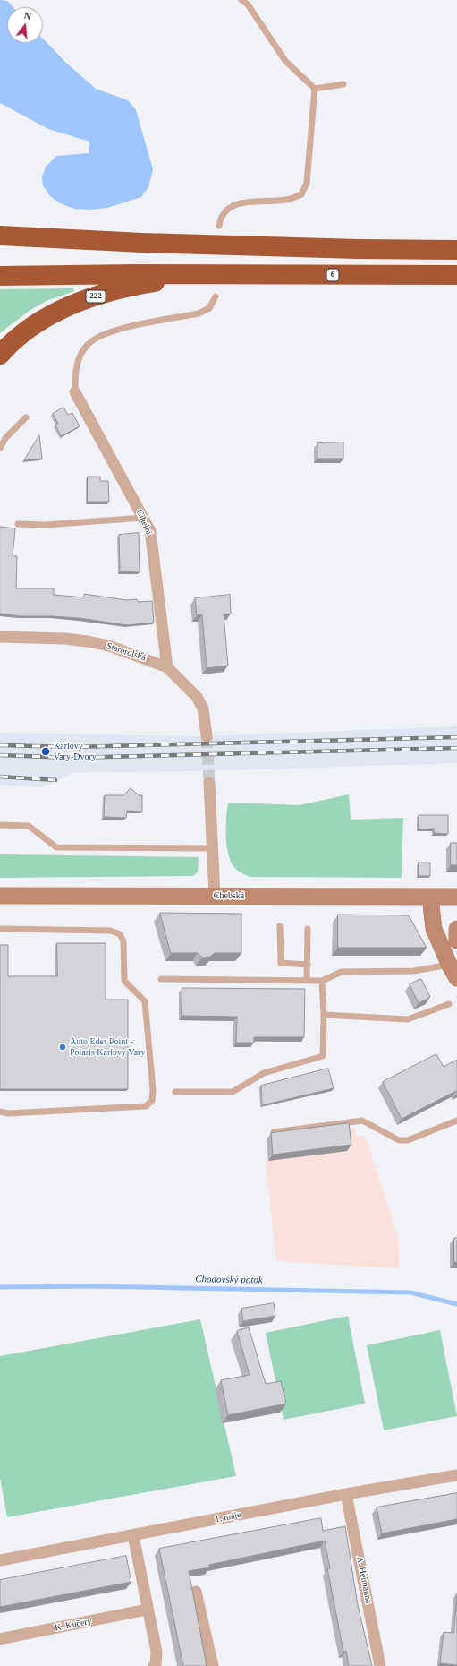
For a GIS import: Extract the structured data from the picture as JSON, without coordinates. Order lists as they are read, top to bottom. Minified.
{"streets":{"highway":["6","222"],"street":["Cihelní","Starorolská","Chebská","1. máje","A. Heimanna","K. Kučery"]},"crossings":[["6","222"],["Cihelní","Starorolská"],["1. máje","A. Heimanna"]],"water":["Chodovský potok"],"places":["Karlovy Vary-Dvory","Auto Eder Point - Polaris Karlovy Vary"],"north":"top"}
